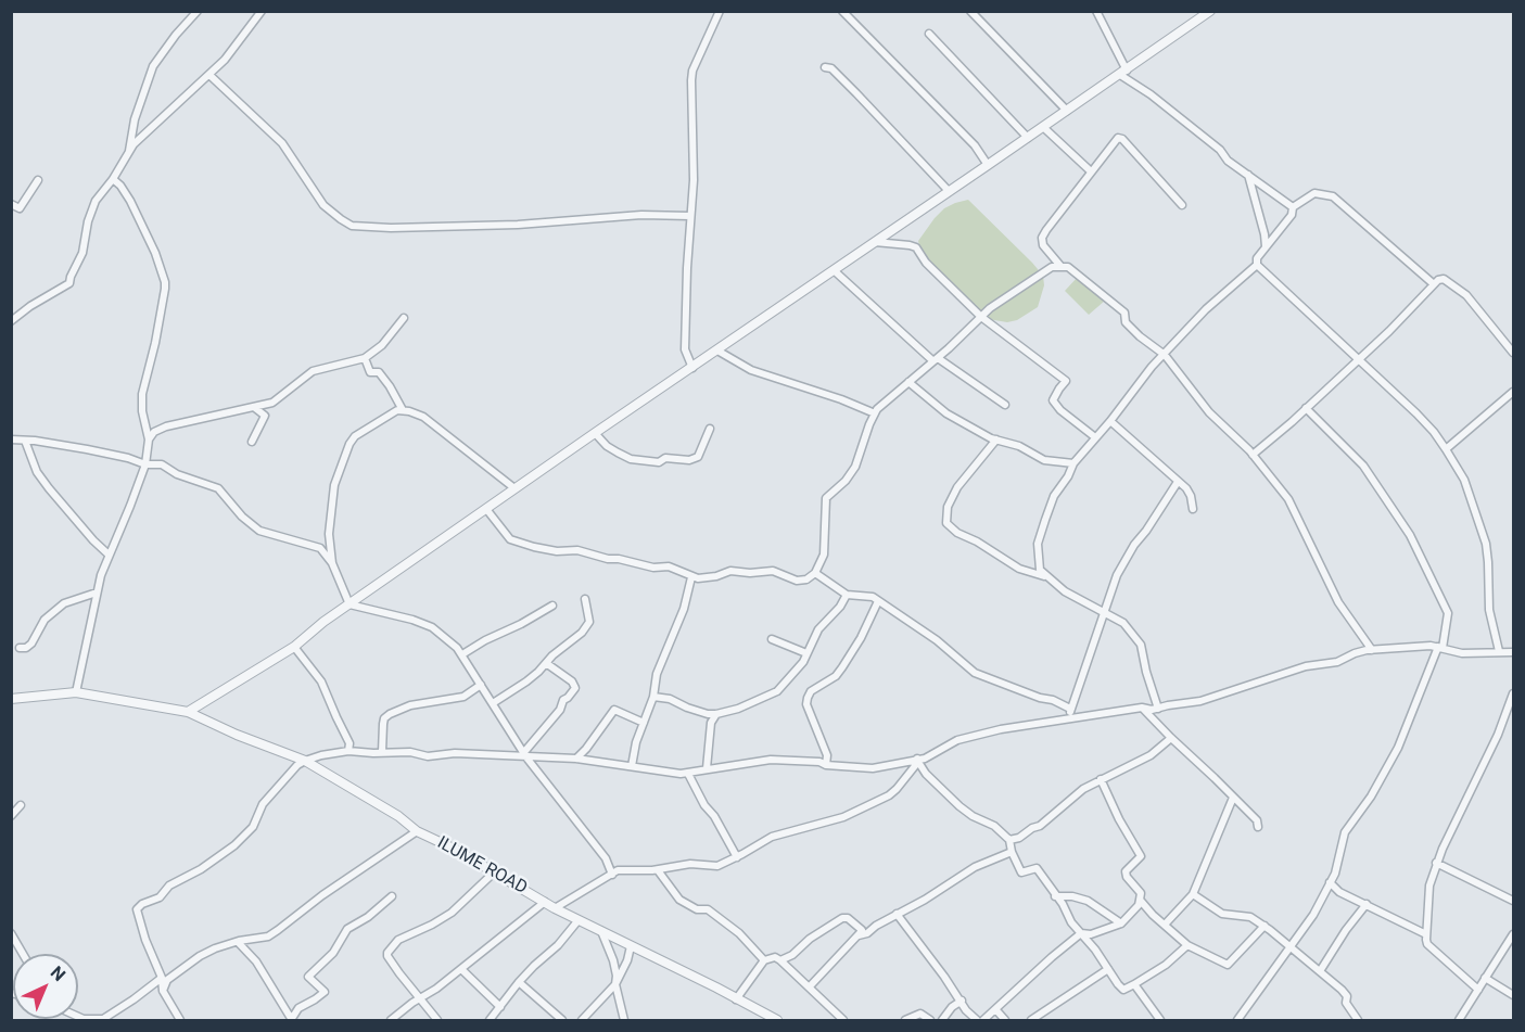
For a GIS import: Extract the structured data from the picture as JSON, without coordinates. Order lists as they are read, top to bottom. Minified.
{"streets":{"street":["ILUME ROAD"]},"north":"top right"}
